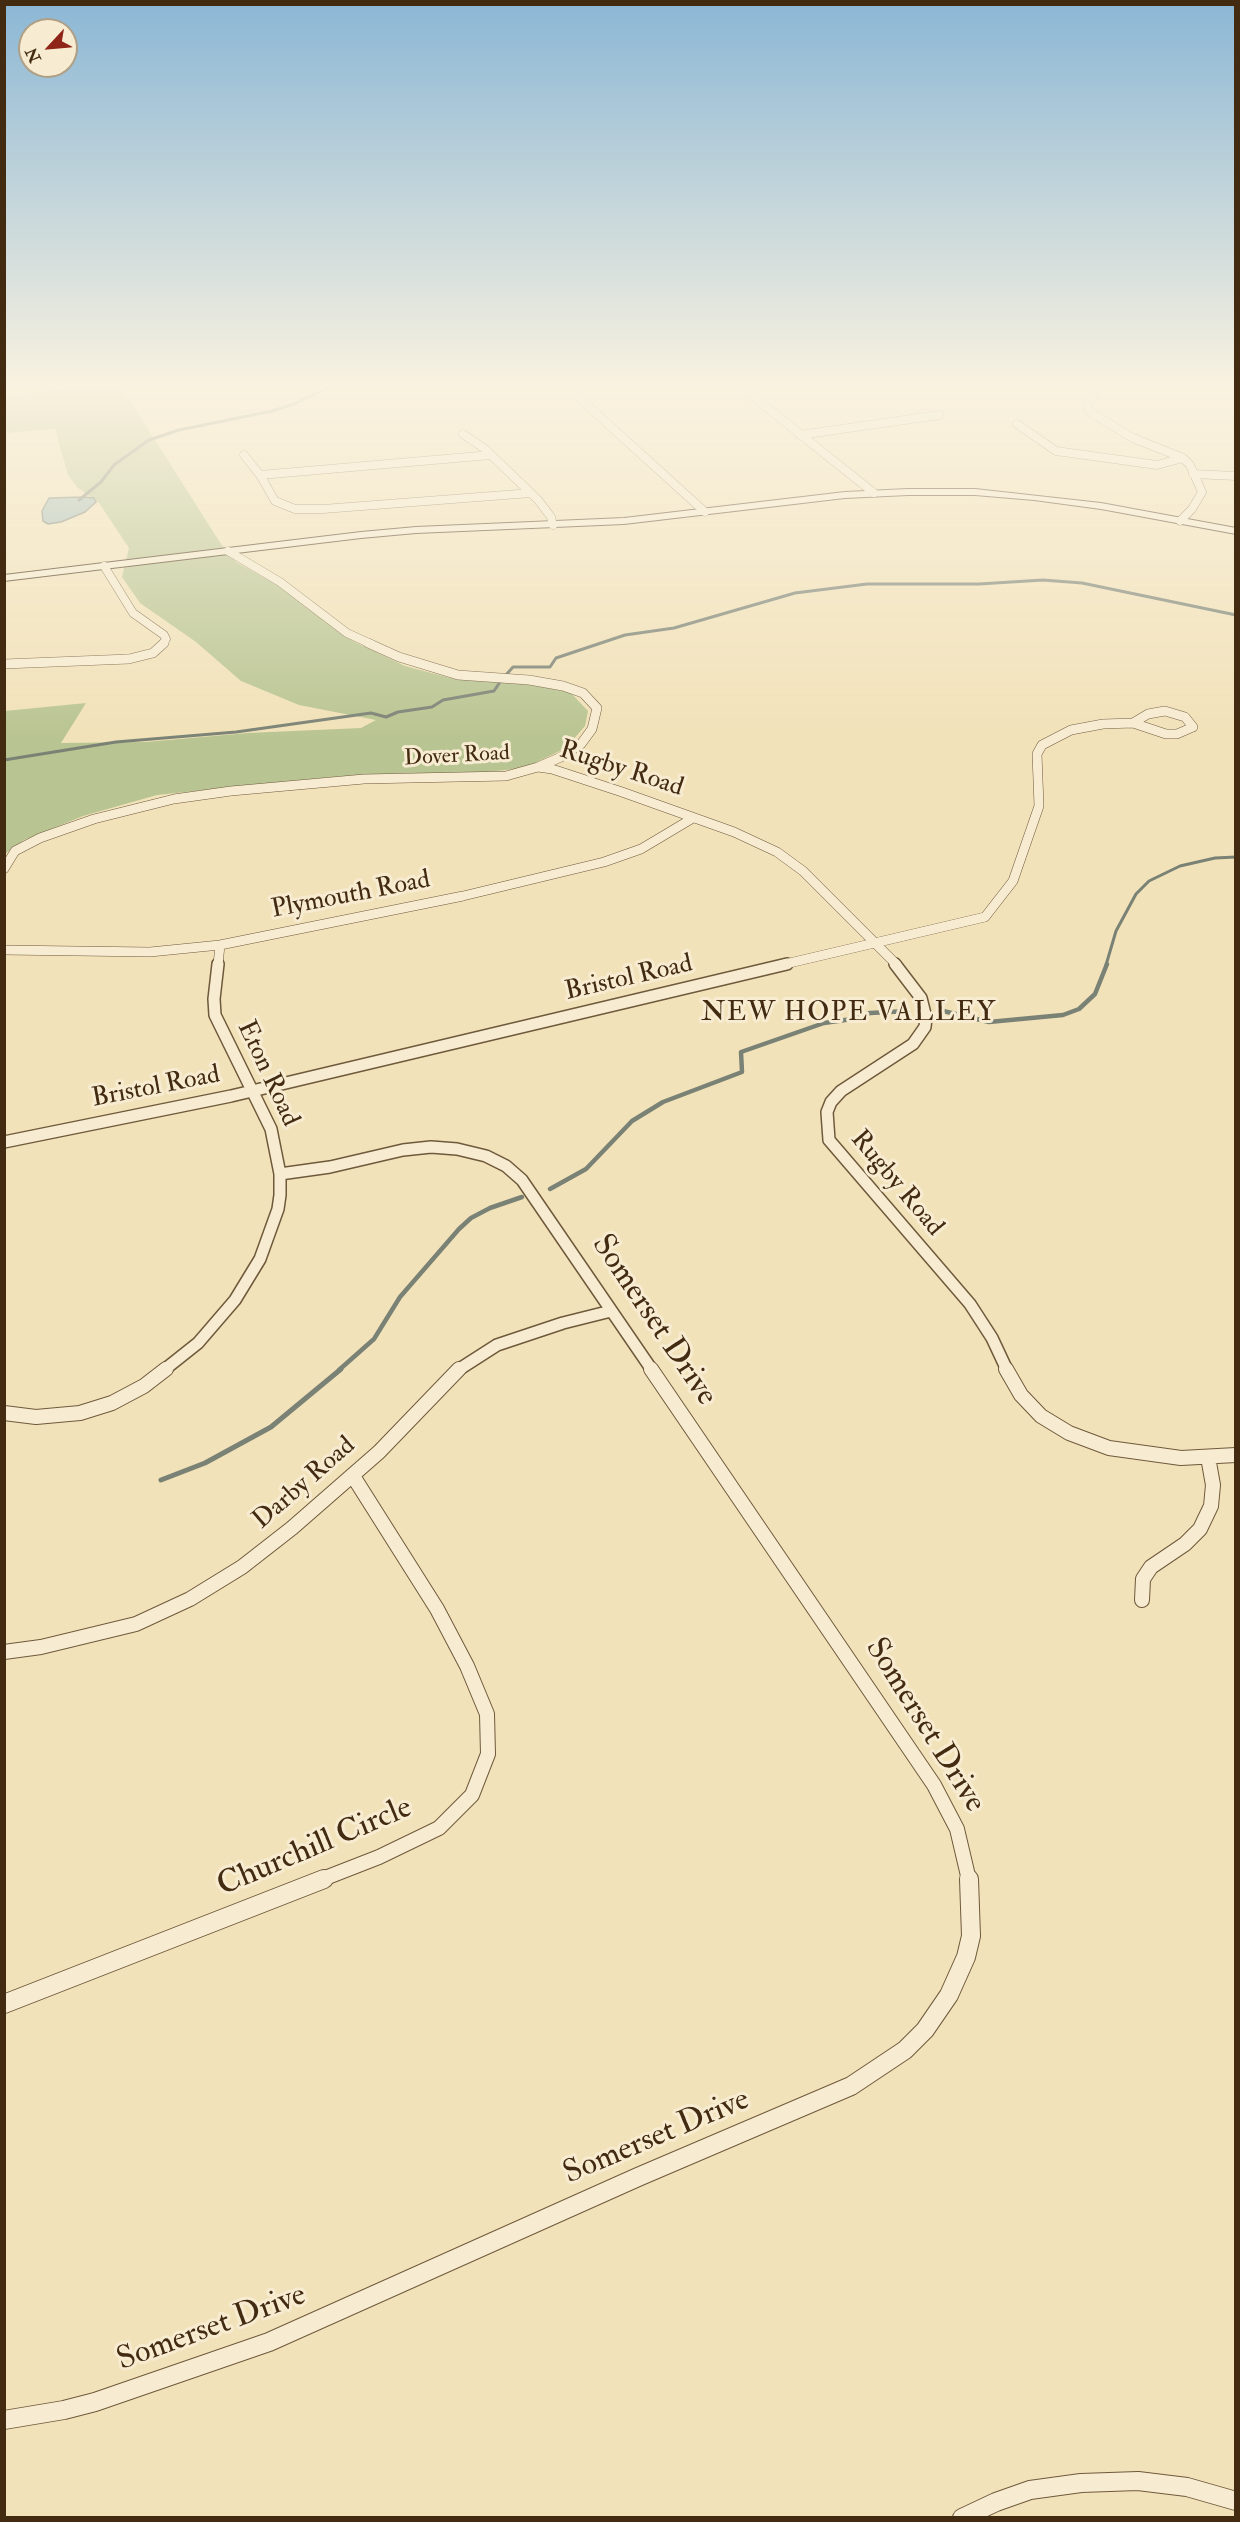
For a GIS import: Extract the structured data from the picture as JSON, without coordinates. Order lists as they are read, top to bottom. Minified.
{"streets":{"street":["Dover Road","Rugby Road","Plymouth Road","Bristol Road","Eton Road","Somerset Drive","Darby Road","Churchill Circle"]},"crossings":[["Dover Road","Rugby Road"],["Rugby Road","Plymouth Road"],["Rugby Road","Bristol Road"],["Plymouth Road","Eton Road"],["Bristol Road","Eton Road"],["Eton Road","Somerset Drive"],["Somerset Drive","Darby Road"],["Darby Road","Churchill Circle"]],"districts":["NEW HOPE VALLEY"],"north":"bottom left"}
